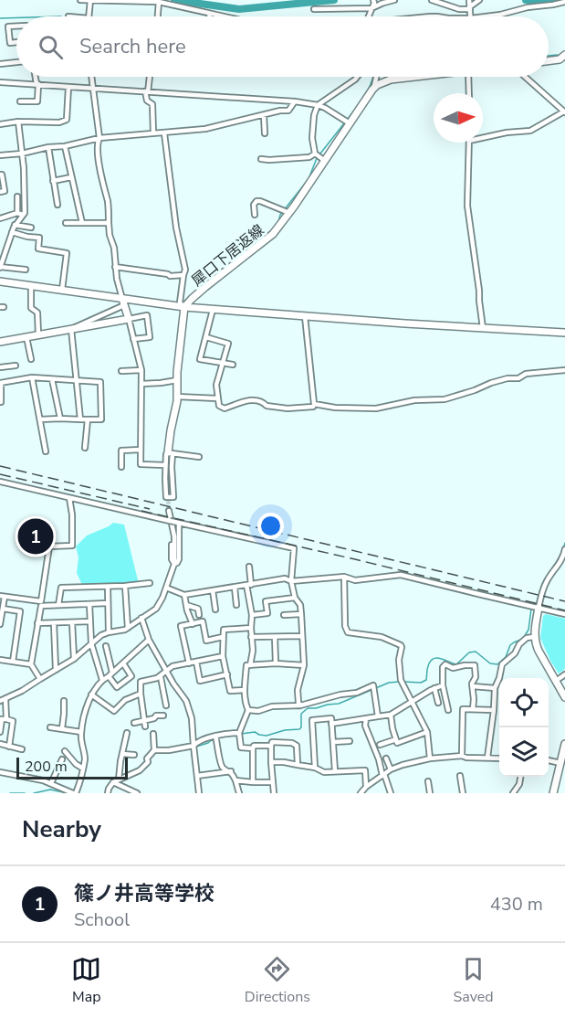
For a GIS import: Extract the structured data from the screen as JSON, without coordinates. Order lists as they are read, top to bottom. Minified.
{"streets":{"street":["犀口下居返線"]},"scale_bar":"200 m","north":"right","page":{"search":"Search here","pins":"1","scale":"200 m","heading":"Nearby","list":[{"mark":"1","name":"篠ノ井高等学校","note":"School","value":"430 m"}],"nav":["Map","Directions","Saved"]}}
